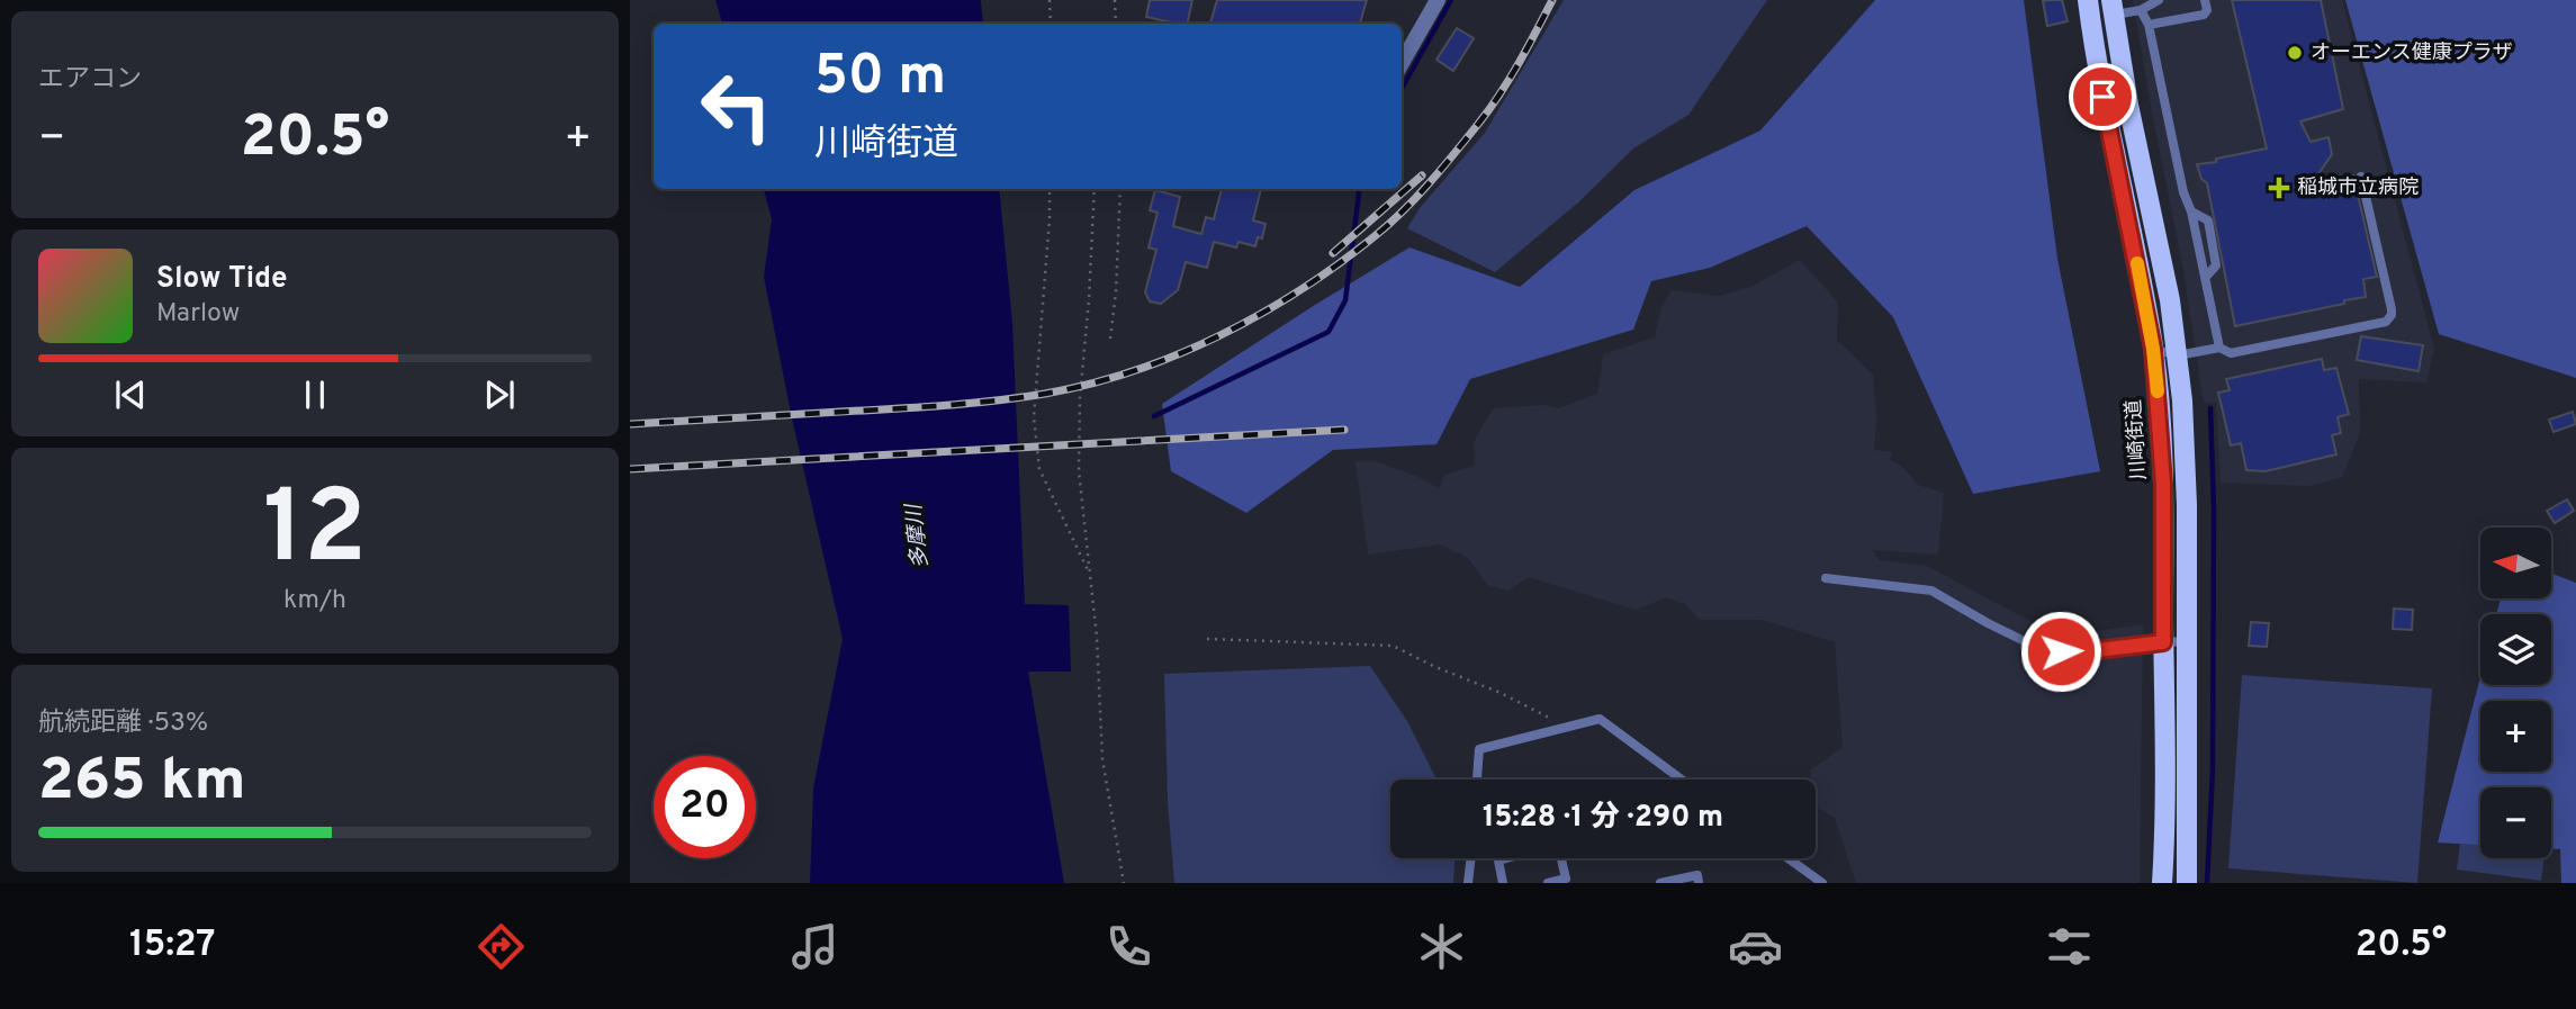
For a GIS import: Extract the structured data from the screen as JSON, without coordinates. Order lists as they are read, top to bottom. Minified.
{"streets":{"main road":["川崎街道"]},"water":["多摩川"],"places":{"other":["オーエンス健康プラザ"],"health":["稲城市立病院"]},"north":"left","page":{"tile":["エアコン",["12","km/h"],["航続距離 · 53%","265 km"]],"turn":["50 m","川崎街道"],"heat":["−","20.5°","+"],"song":["Slow Tide","Marlow"],"map_buttons":["+","−"],"limit":"20","trip":"15:28 · 1 分 · 290 m","tabs":["15:27","20.5°"]}}
